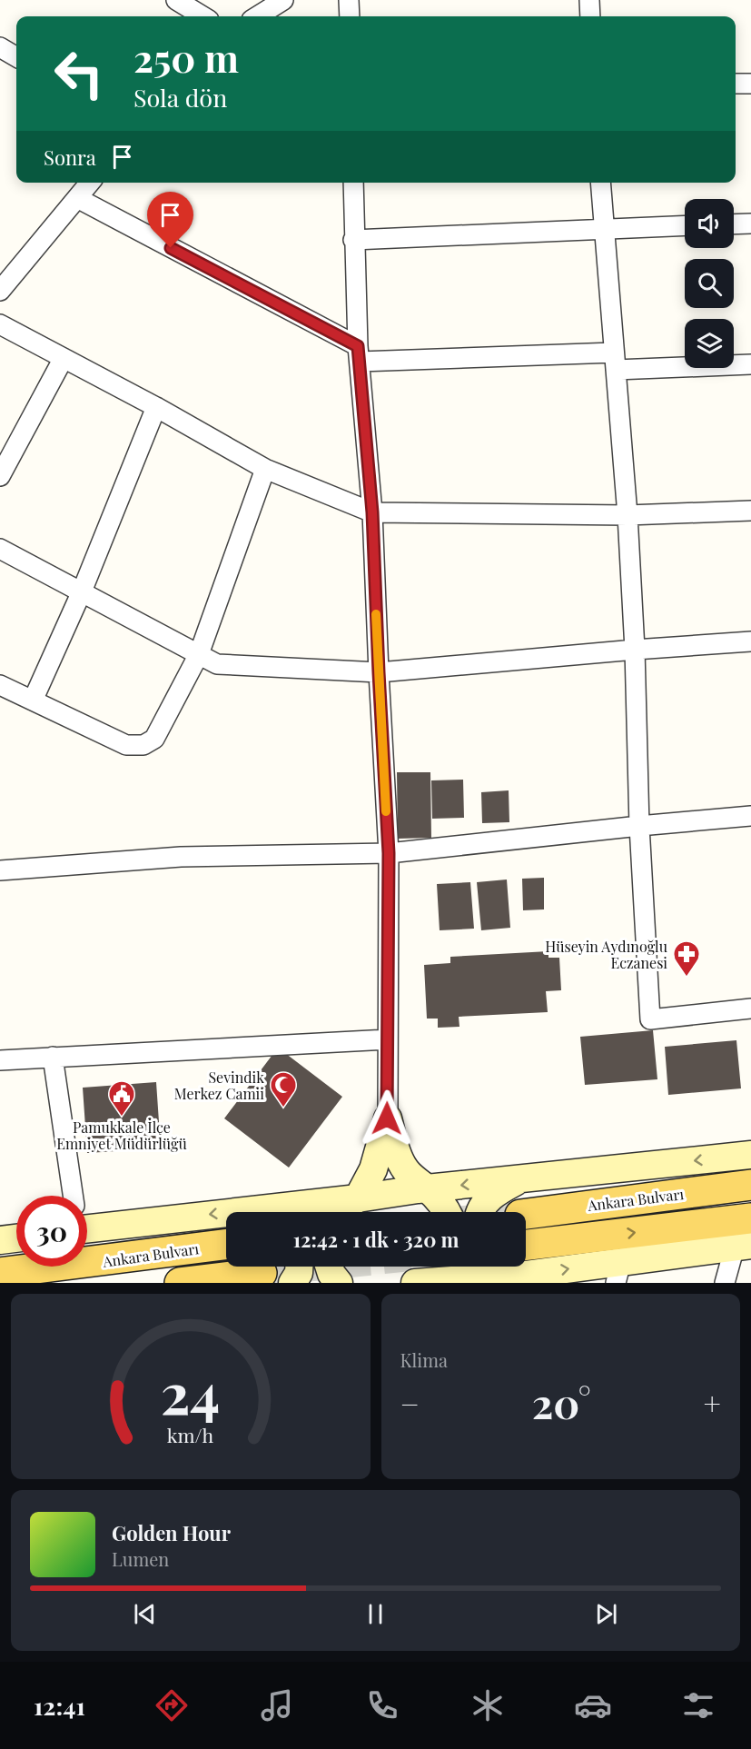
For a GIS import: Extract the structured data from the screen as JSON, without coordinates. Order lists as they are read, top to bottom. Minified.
{"streets":{"main road":["Ankara Bulvarı"]},"places":{"pharmacy":["Hüseyin Aydınoğlu Eczanesi"],"mosque":["Sevindik Merkez Camii"],"public building":["Pamukkale İlçe Emniyet Müdürlüğü"]},"page":{"turn":["250 m","Sola dön"],"then":"Sonra","limit":"30","trip":"12:42 · 1 dk · 320 m","tile":"Klima","heat":["−","20°","+"],"song":["Golden Hour","Lumen"],"tabs":"12:41","gauge":["24","km/h"]}}
